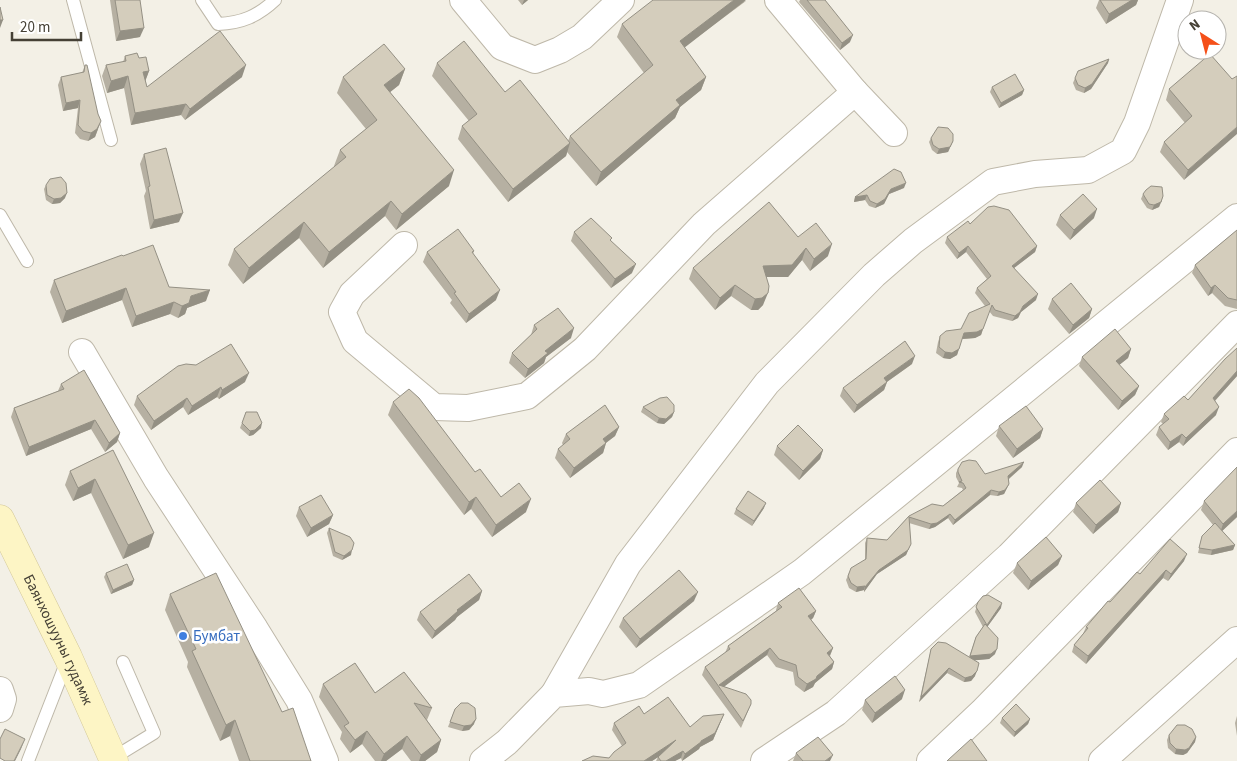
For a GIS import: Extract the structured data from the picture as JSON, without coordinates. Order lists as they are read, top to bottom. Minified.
{"streets":{"main road":["Баянхошууны гудамж"]},"places":["Бумбат"],"scale_bar":"20 m","north":"top left"}
